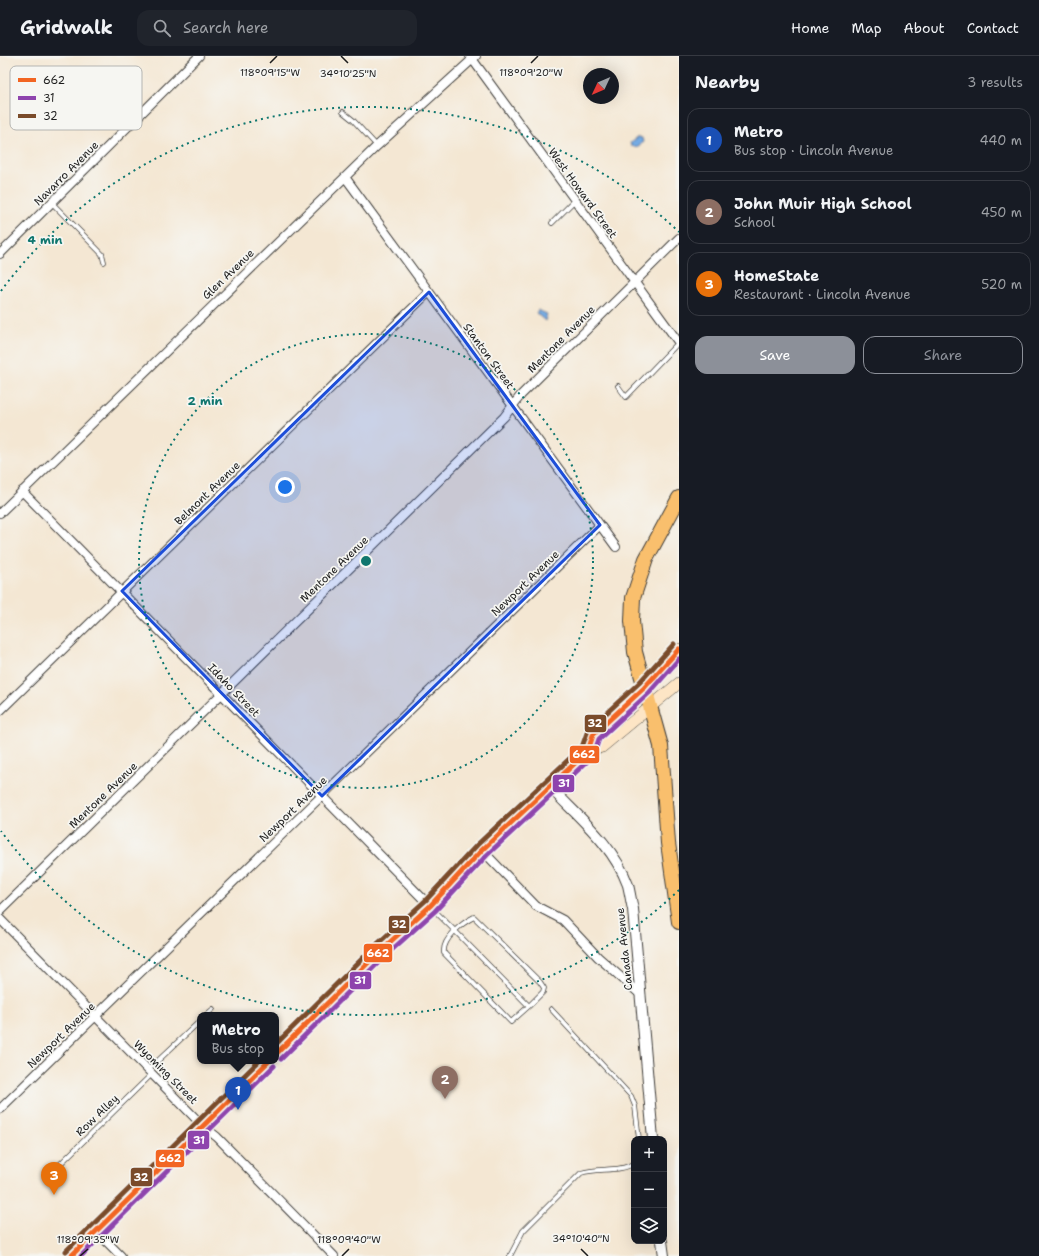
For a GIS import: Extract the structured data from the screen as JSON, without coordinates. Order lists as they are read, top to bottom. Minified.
{"streets":{"street":["Navarro Avenue","West Howard Street","Glen Avenue","Mentone Avenue","Stanton Street","Belmont Avenue","Newport Avenue","Idaho Street","Canada Avenue","Wyoming Street"],"lane":["Row Alley"]},"crossings":[["West Howard Street","Glen Avenue"],["West Howard Street","Mentone Avenue"],["Glen Avenue","Stanton Street"],["Glen Avenue","Idaho Street"],["Mentone Avenue","Stanton Street"],["Mentone Avenue","Idaho Street"],["Stanton Street","Belmont Avenue"],["Stanton Street","Newport Avenue"],["Belmont Avenue","Idaho Street"],["Newport Avenue","Idaho Street"],["Newport Avenue","Wyoming Street"],["Wyoming Street","Row Alley"]],"lines":["transit line 32","transit line 662","transit line 31"],"legend":["662","31","32"],"north":"bottom left","page":{"header":"Gridwalk","search":"Search here","nav":["Home","Map","About","Contact"],"heading":["Nearby","3 results"],"list":[{"mark":"1","name":"Metro","note":"Bus stop · Lincoln Avenue","value":"440 m"},{"mark":"2","name":"John Muir High School","note":"School","value":"450 m"},{"mark":"3","name":"HomeState","note":"Restaurant · Lincoln Avenue","value":"520 m"}],"buttons":["Save","Share"],"popup":["Metro","Bus stop"],"pins":["2","1","3"],"map_buttons":["+","−"]},"coordinates":["118°09'15\"W","118°09'20\"W","34°10'25\"N","34°10'40\"N","118°09'35\"W","118°09'40\"W"],"rings":["4 min","2 min"]}
